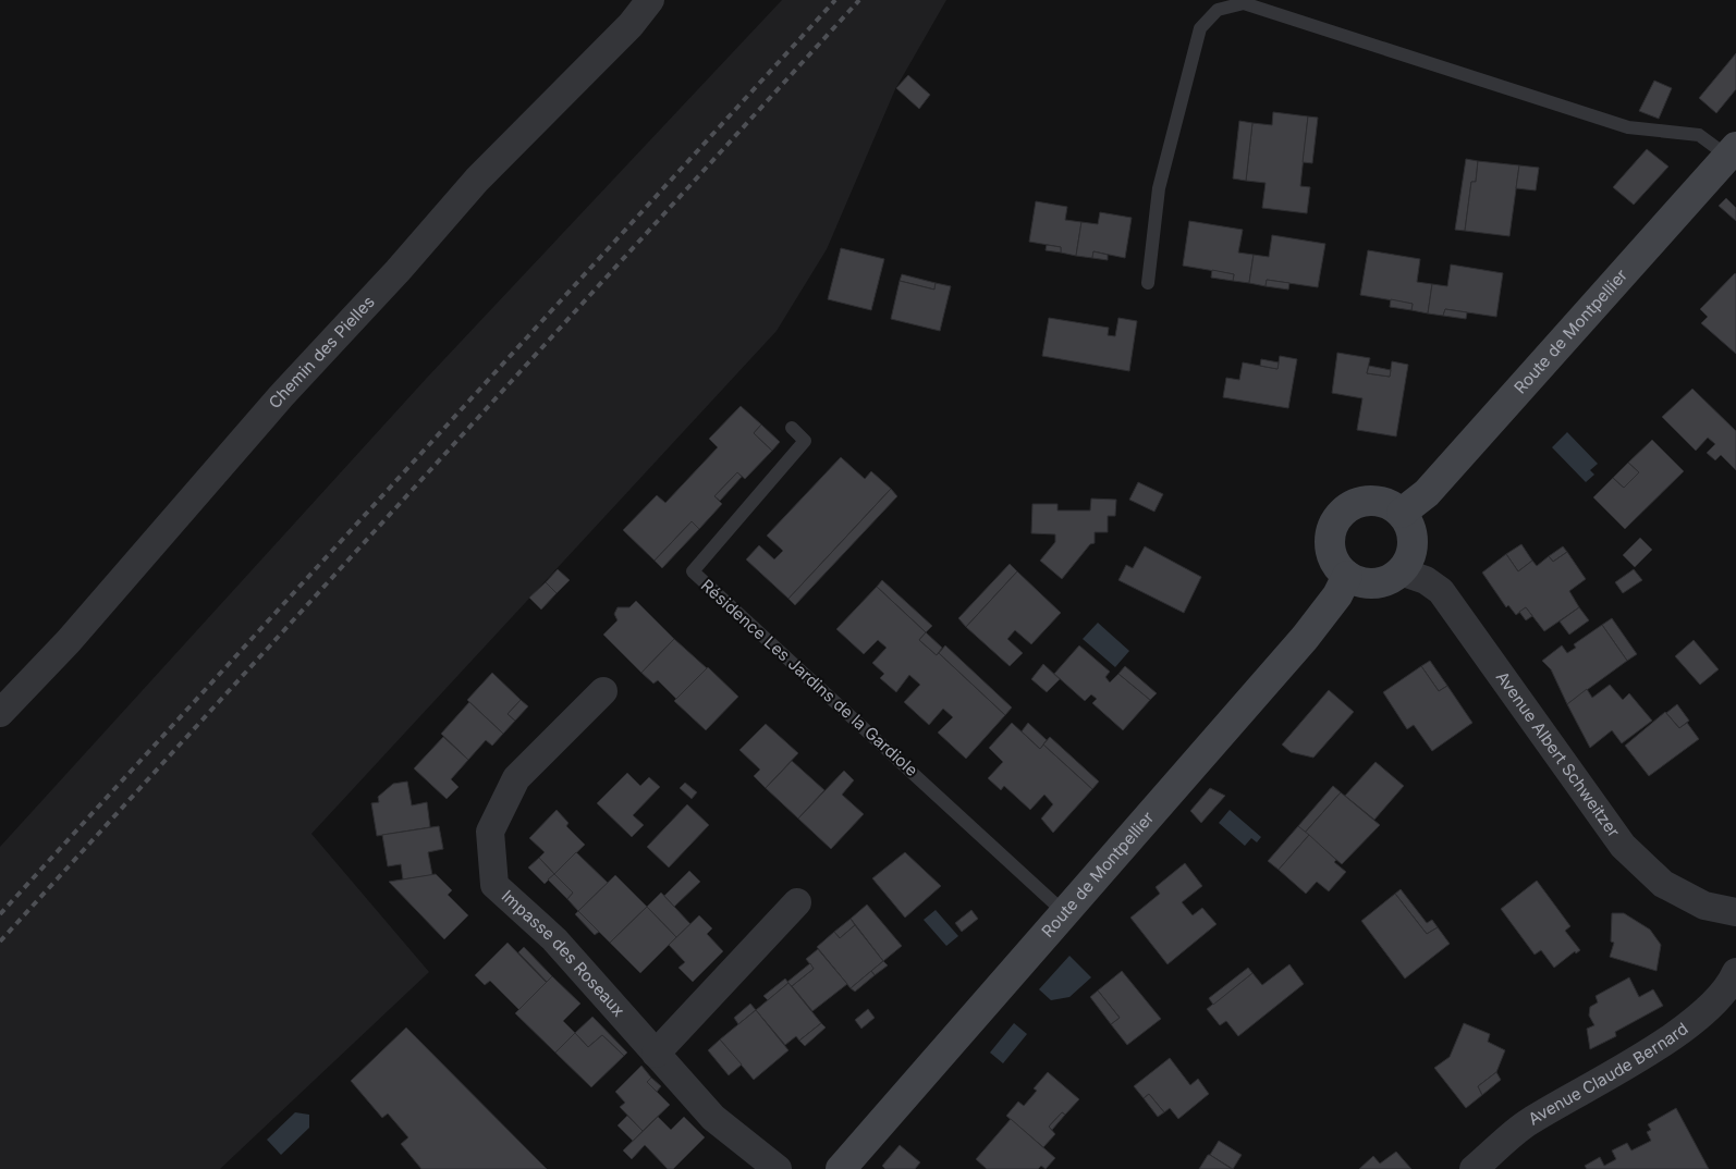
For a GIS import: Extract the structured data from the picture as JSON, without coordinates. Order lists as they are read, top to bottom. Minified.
{"streets":{"main road":["Route de Montpellier"],"street":["Chemin des Pielles","Avenue Albert Schweitzer","Impasse des Roseaux","Avenue Claude Bernard"],"lane":["Résidence Les Jardins de la Gardiole"]},"crossings":[["Route de Montpellier","Résidence Les Jardins de la Gardiole"],["Route de Montpellier","Avenue Albert Schweitzer"]]}
